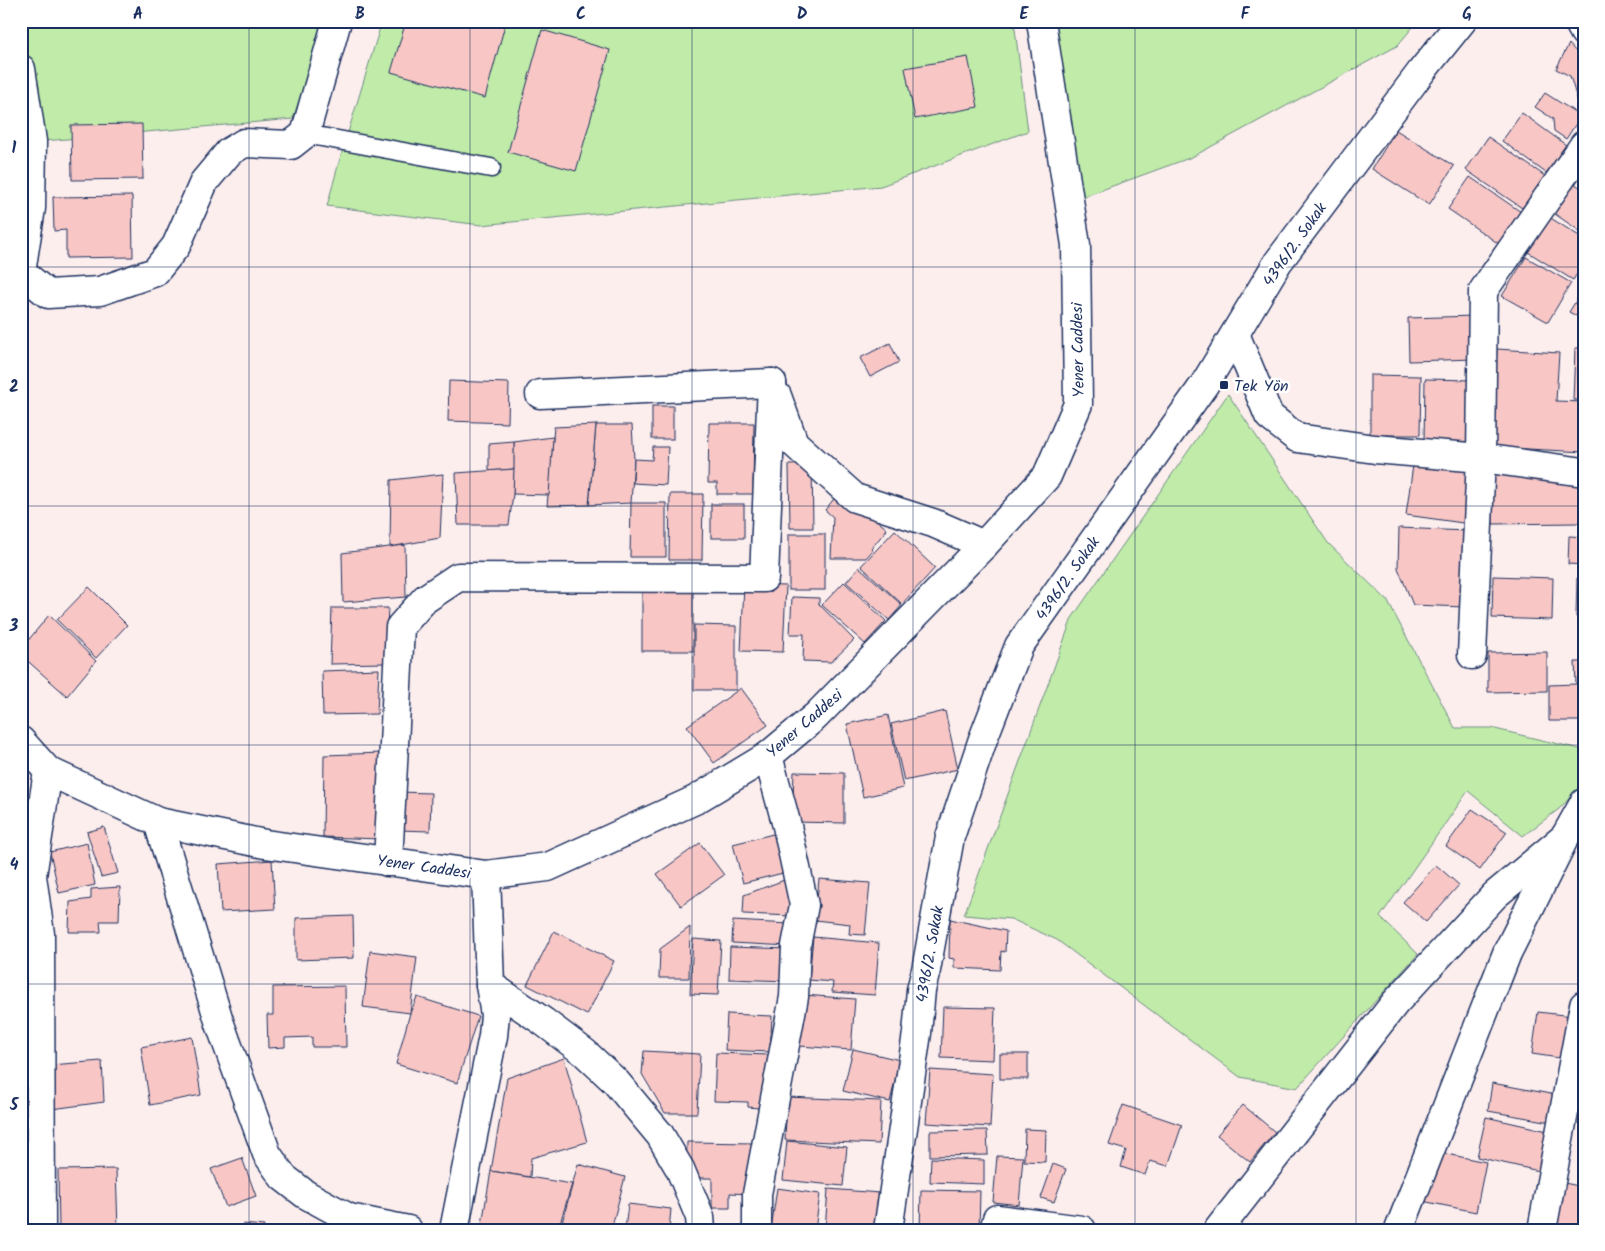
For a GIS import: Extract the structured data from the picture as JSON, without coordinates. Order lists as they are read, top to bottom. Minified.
{"streets":{"street":["4396/2. Sokak","Yener Caddesi"]},"places":{"transit":["Tek Yön"]},"grid":{"columns":["A","B","C","D","E","F","G"],"rows":["1","2","3","4","5"]}}
